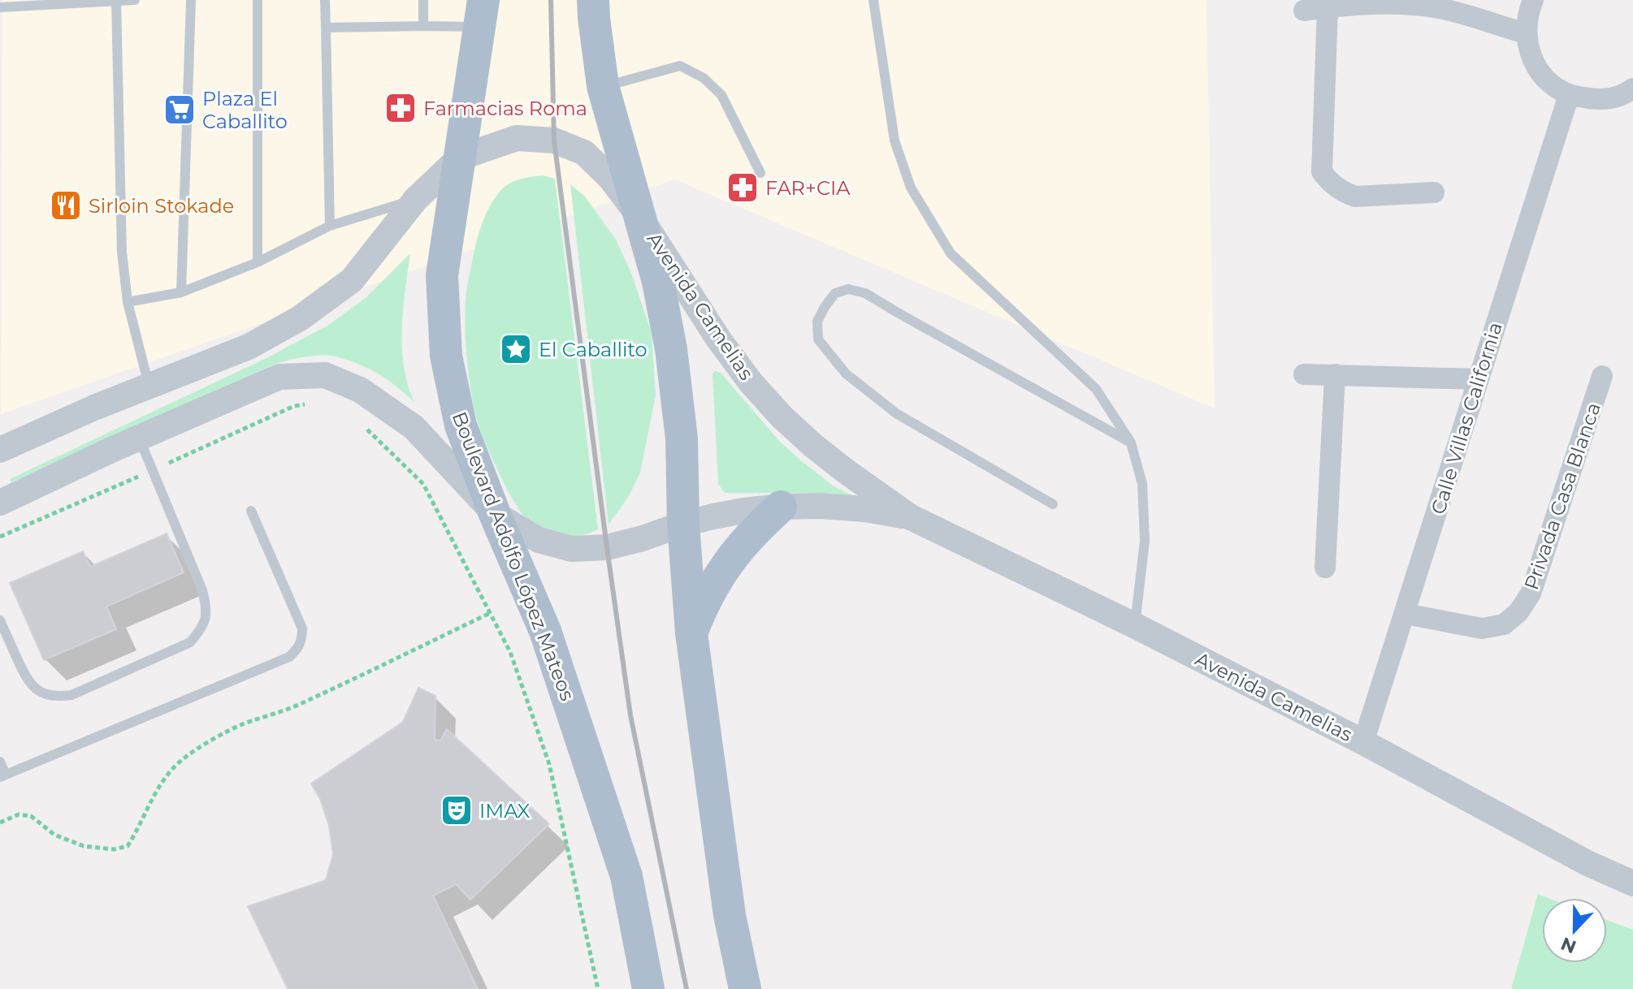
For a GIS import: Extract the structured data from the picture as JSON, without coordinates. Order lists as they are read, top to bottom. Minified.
{"streets":{"main road":["Boulevard Adolfo López Mateos"],"street":["Avenida Camelias","Calle Villas California","Privada Casa Blanca"]},"crossings":[["Avenida Camelias","Calle Villas California"],["Avenida Camelias","Boulevard Adolfo López Mateos"],["Calle Villas California","Privada Casa Blanca"]],"places":{"pharmacy":["Farmacias Roma","FAR+CIA"],"supermarket":["Plaza El Caballito"],"restaurant":["Sirloin Stokade"],"place":["El Caballito"],"theatre":["IMAX"]},"north":"bottom"}
